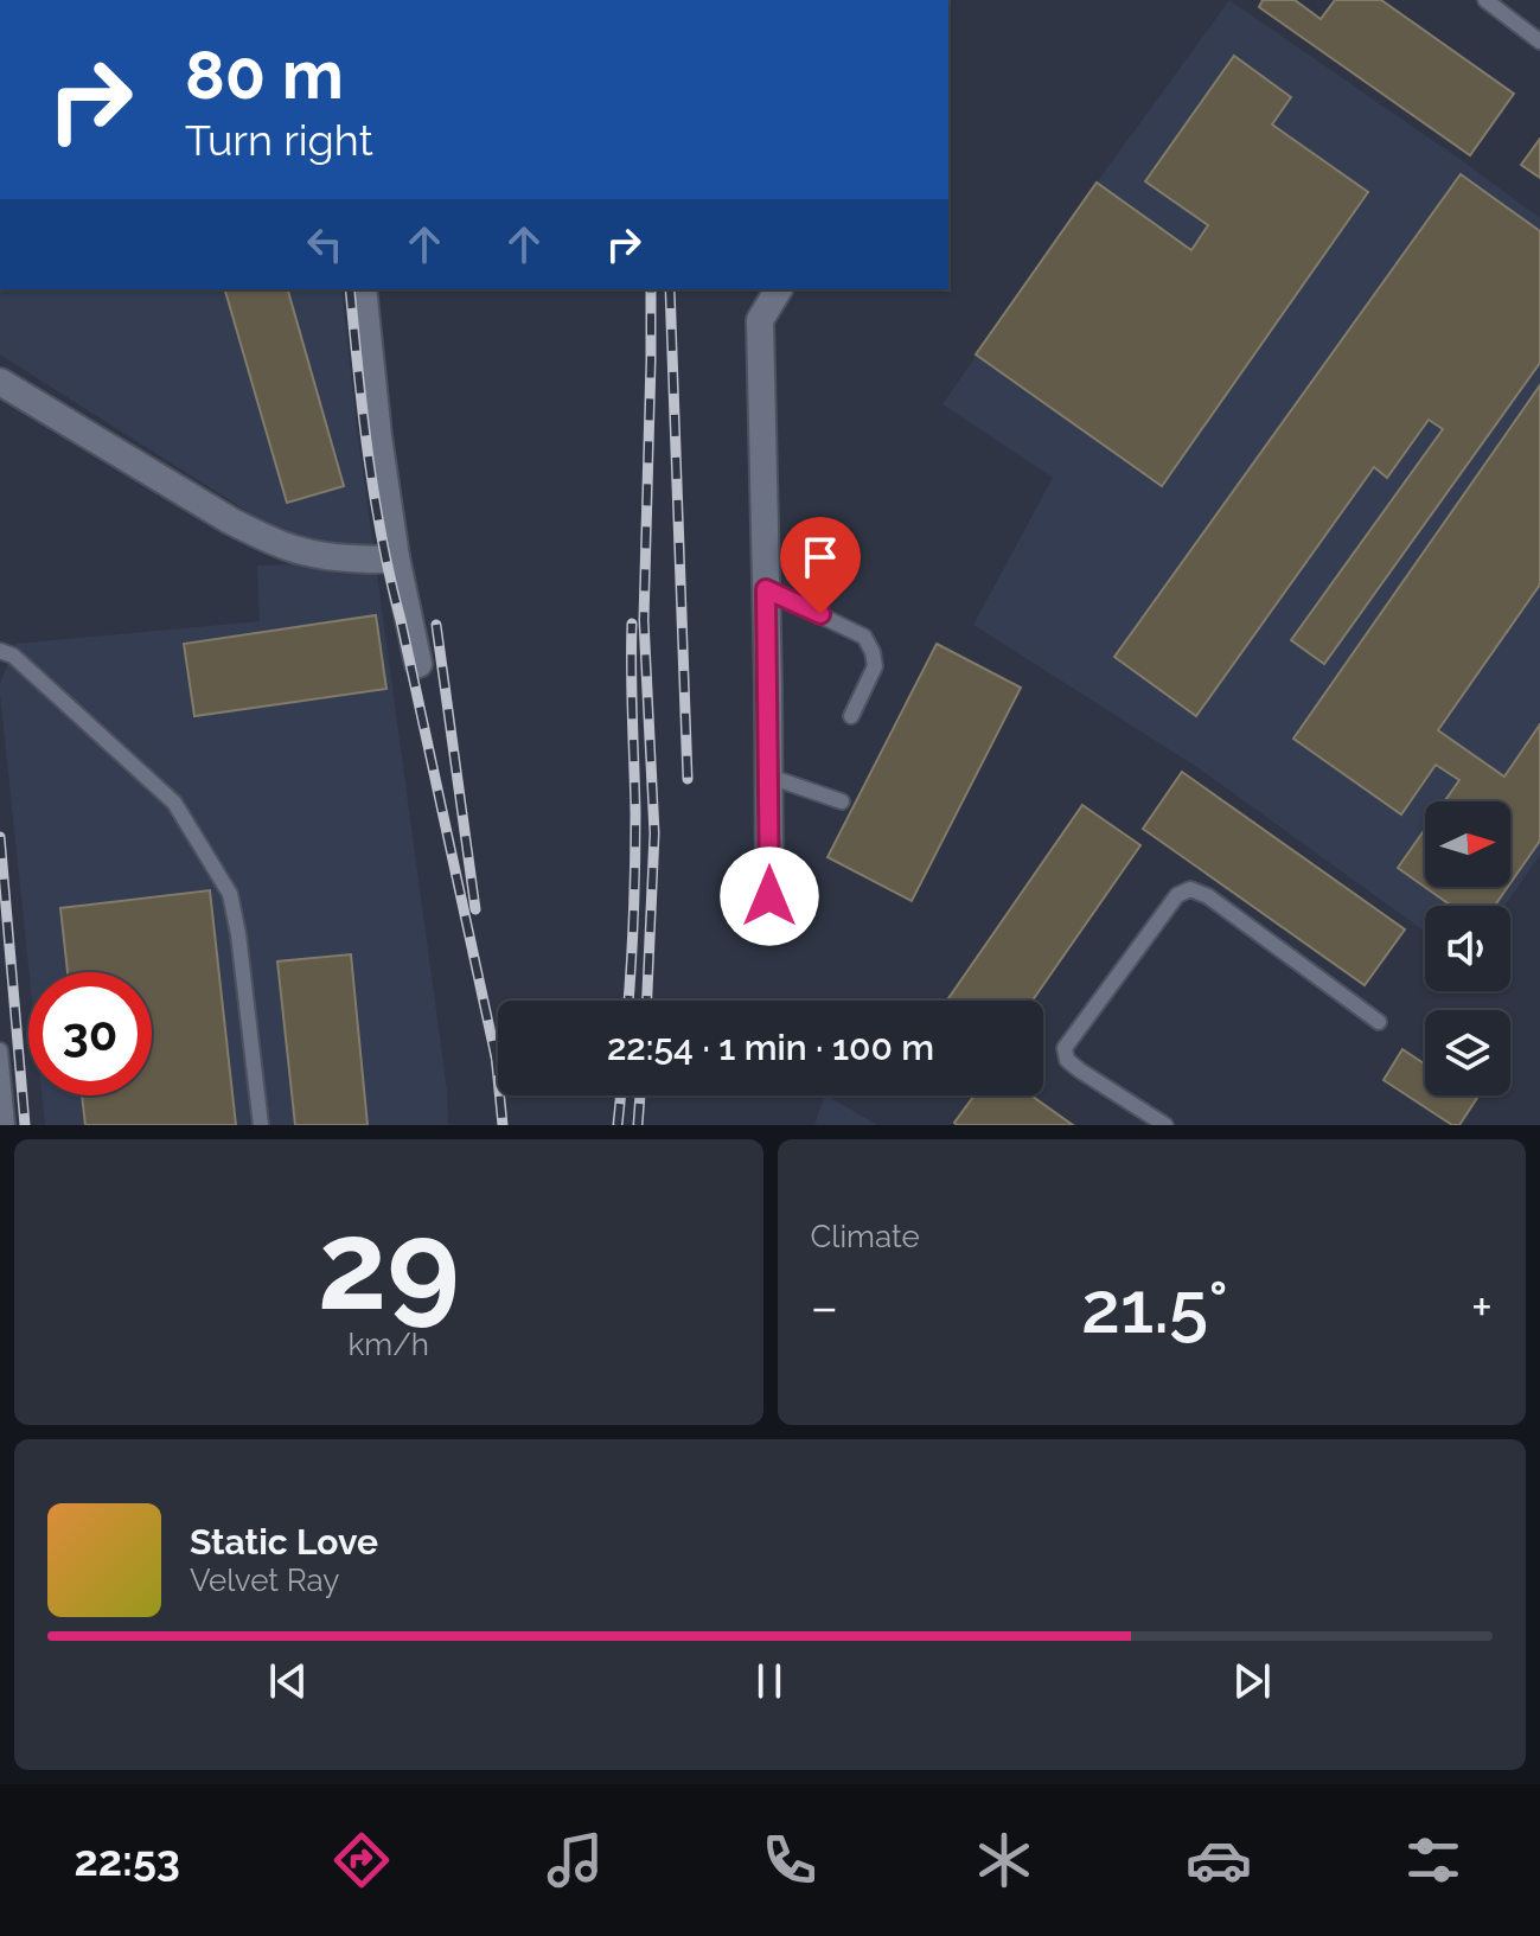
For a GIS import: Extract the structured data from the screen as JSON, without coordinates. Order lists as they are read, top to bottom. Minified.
{"north":"right","page":{"turn":["80 m","Turn right"],"limit":"30","trip":"22:54 · 1 min · 100 m","tile":[["29","km/h"],"Climate"],"heat":["−","21.5°","+"],"song":["Static Love","Velvet Ray"],"tabs":"22:53"}}
